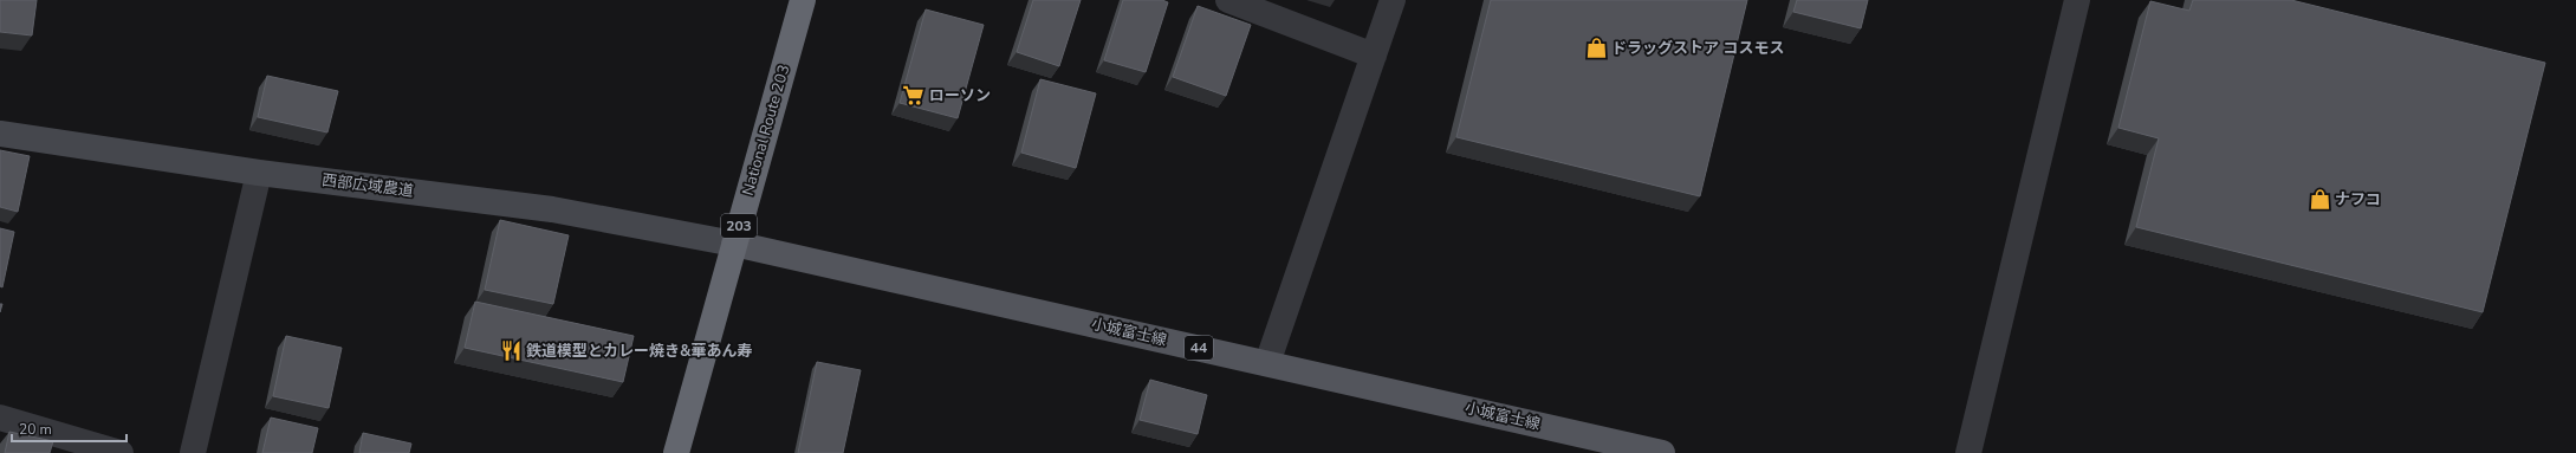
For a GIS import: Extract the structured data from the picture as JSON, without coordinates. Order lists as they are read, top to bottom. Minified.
{"streets":{"highway":["National Route 203","203"],"main road":["小城富士線","44"],"street":["西部広域農道"]},"crossings":[["National Route 203","西部広域農道"],["National Route 203","小城富士線"],["西部広域農道","小城富士線"]],"places":{"shop":["ドラッグストア コスモス","ナフコ"],"supermarket":["ローソン"],"restaurant":["鉄道模型とカレー焼き&華あん寿"]},"scale_bar":"20 m"}
